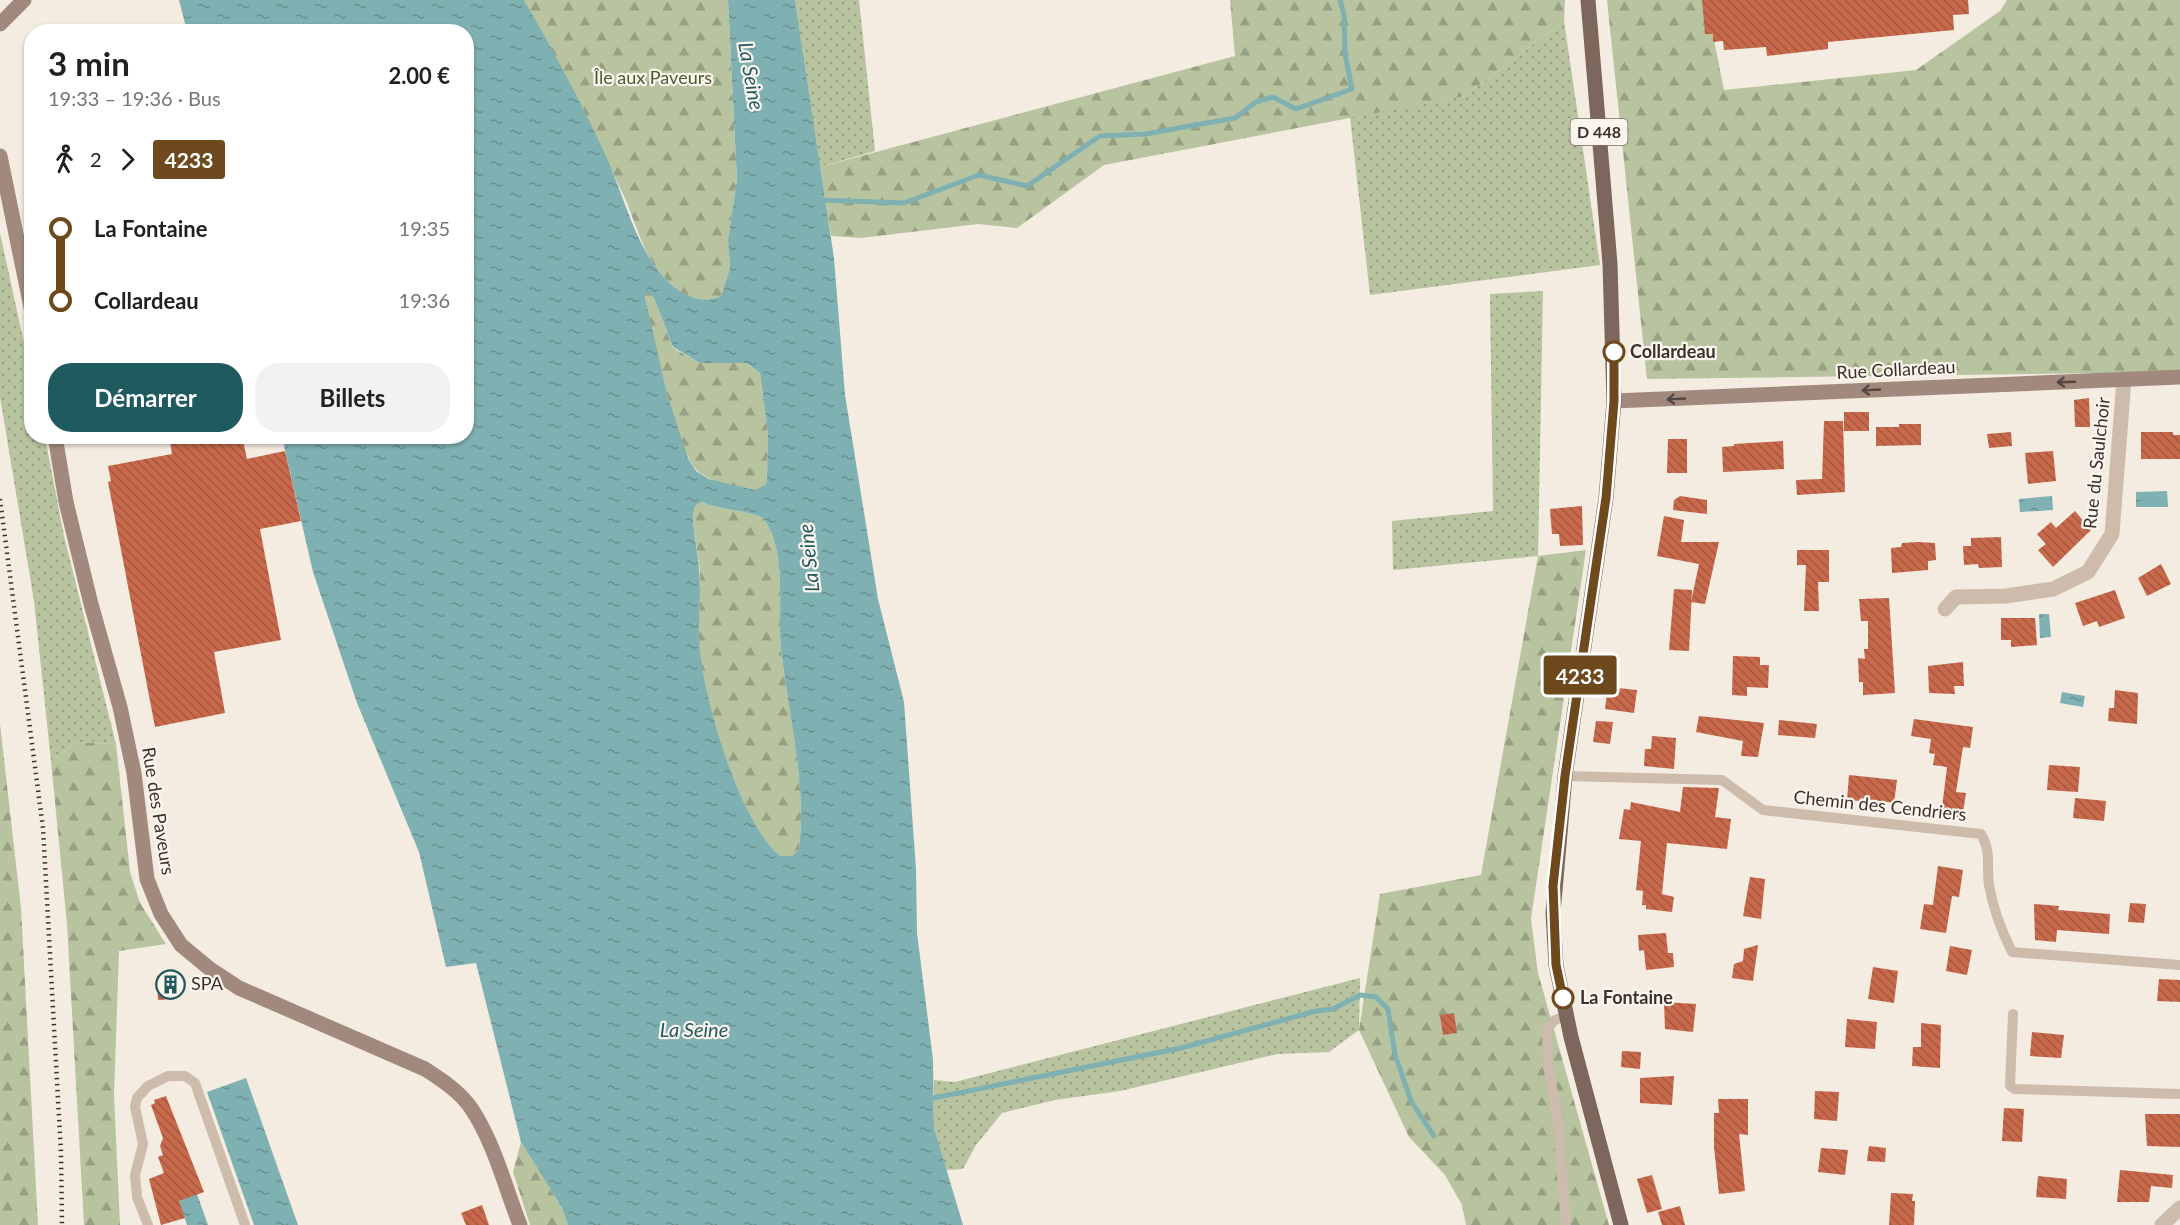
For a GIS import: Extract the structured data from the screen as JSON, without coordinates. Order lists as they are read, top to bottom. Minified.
{"streets":{"main road":["D 448"],"street":["Rue Collardeau","Rue du Saulchoir","Rue des Paveurs"],"lane":["Chemin des Cendriers"]},"crossings":[["D 448","Rue Collardeau"],["D 448","Chemin des Cendriers"],["Rue Collardeau","Rue du Saulchoir"]],"one_way":["Rue Collardeau"],"water":["La Seine"],"parks":["Île aux Paveurs"],"places":{"other":["Collardeau","La Fontaine"],"building":["SPA"]},"lines":["bus line 4233"],"page":{"on_map":"4233","heading":["3 min","19:33 – 19:36 · Bus","2.00 €"],"legs":["2","4233"],"list":[{"name":"La Fontaine","value":"19:35"},{"name":"Collardeau","value":"19:36"}],"buttons":["Démarrer","Billets"]}}
